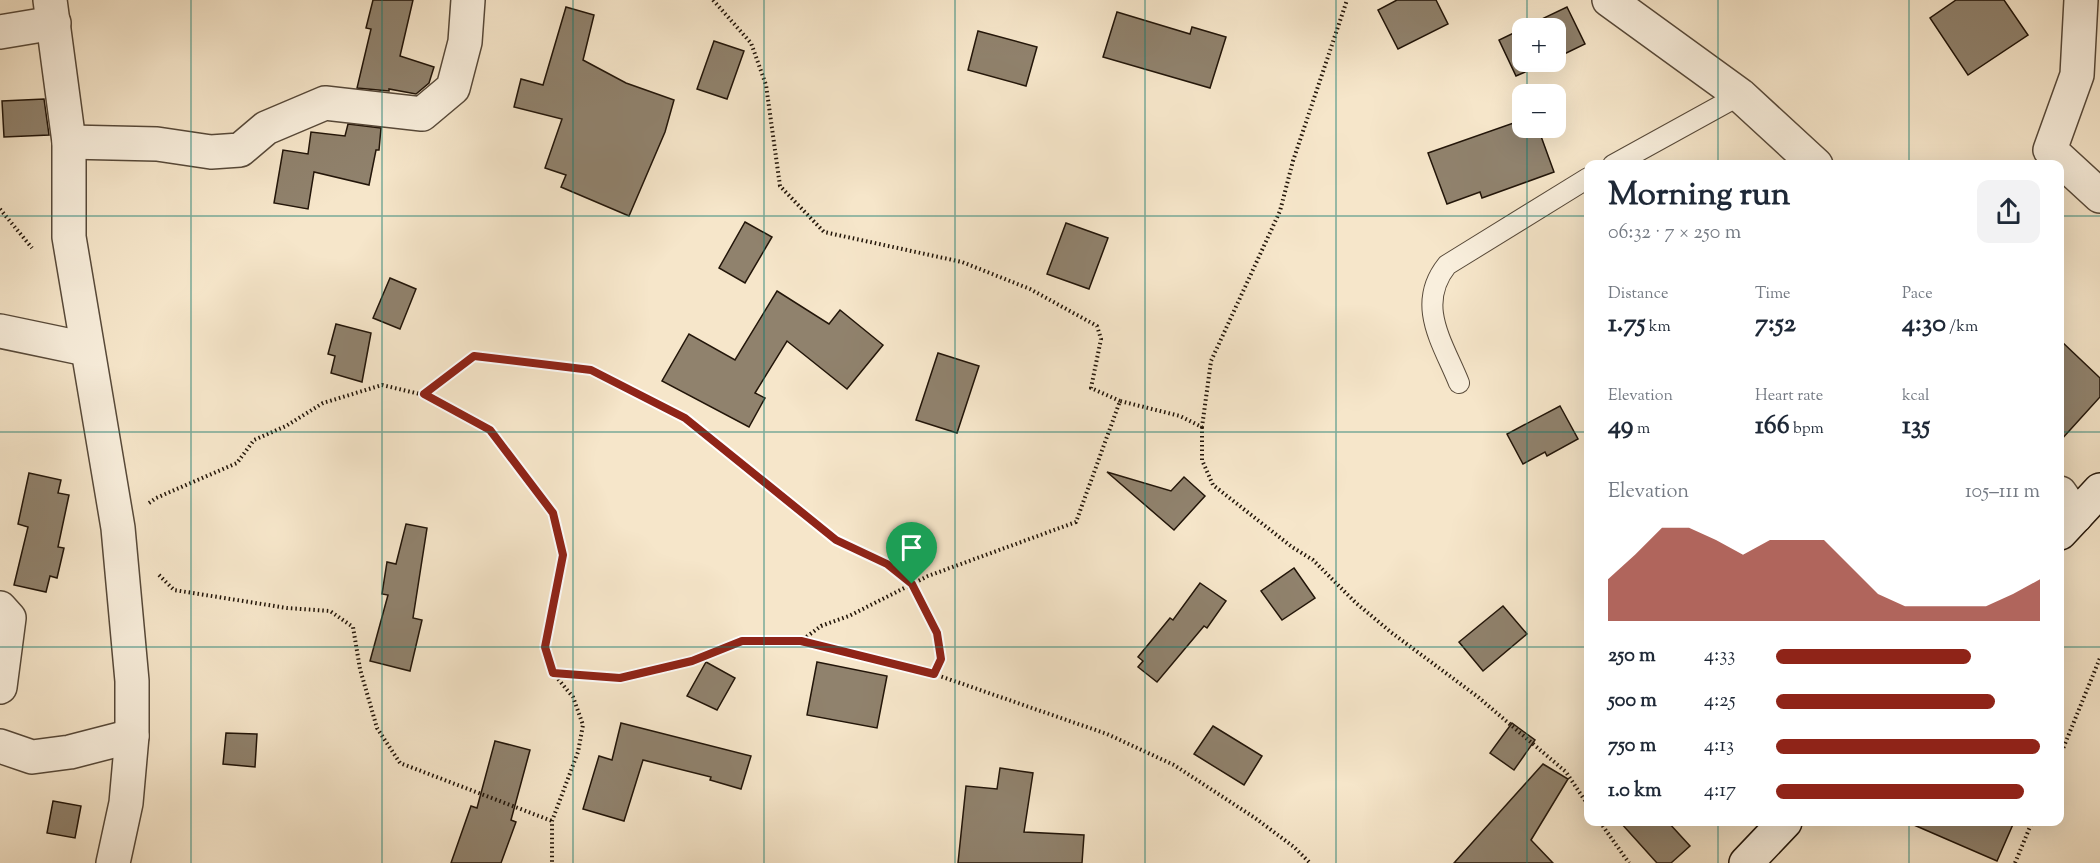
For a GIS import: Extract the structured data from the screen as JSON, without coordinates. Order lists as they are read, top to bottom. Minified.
{"page":{"map_buttons":["+","−"],"heading":["Morning run","06:32 · 7 × 250 m"],"stats":[["Distance","1.75 km"],["Time","7:52"],["Pace","4:30 /km"],["Elevation","49 m"],["Heart rate","166 bpm"],["kcal","135"]],"chart":["Elevation","105–111 m"],"list":[{"name":"250 m","note":"4:33"},{"name":"500 m","note":"4:25"},{"name":"750 m","note":"4:13"},{"name":"1.0 km","note":"4:17"}]}}
